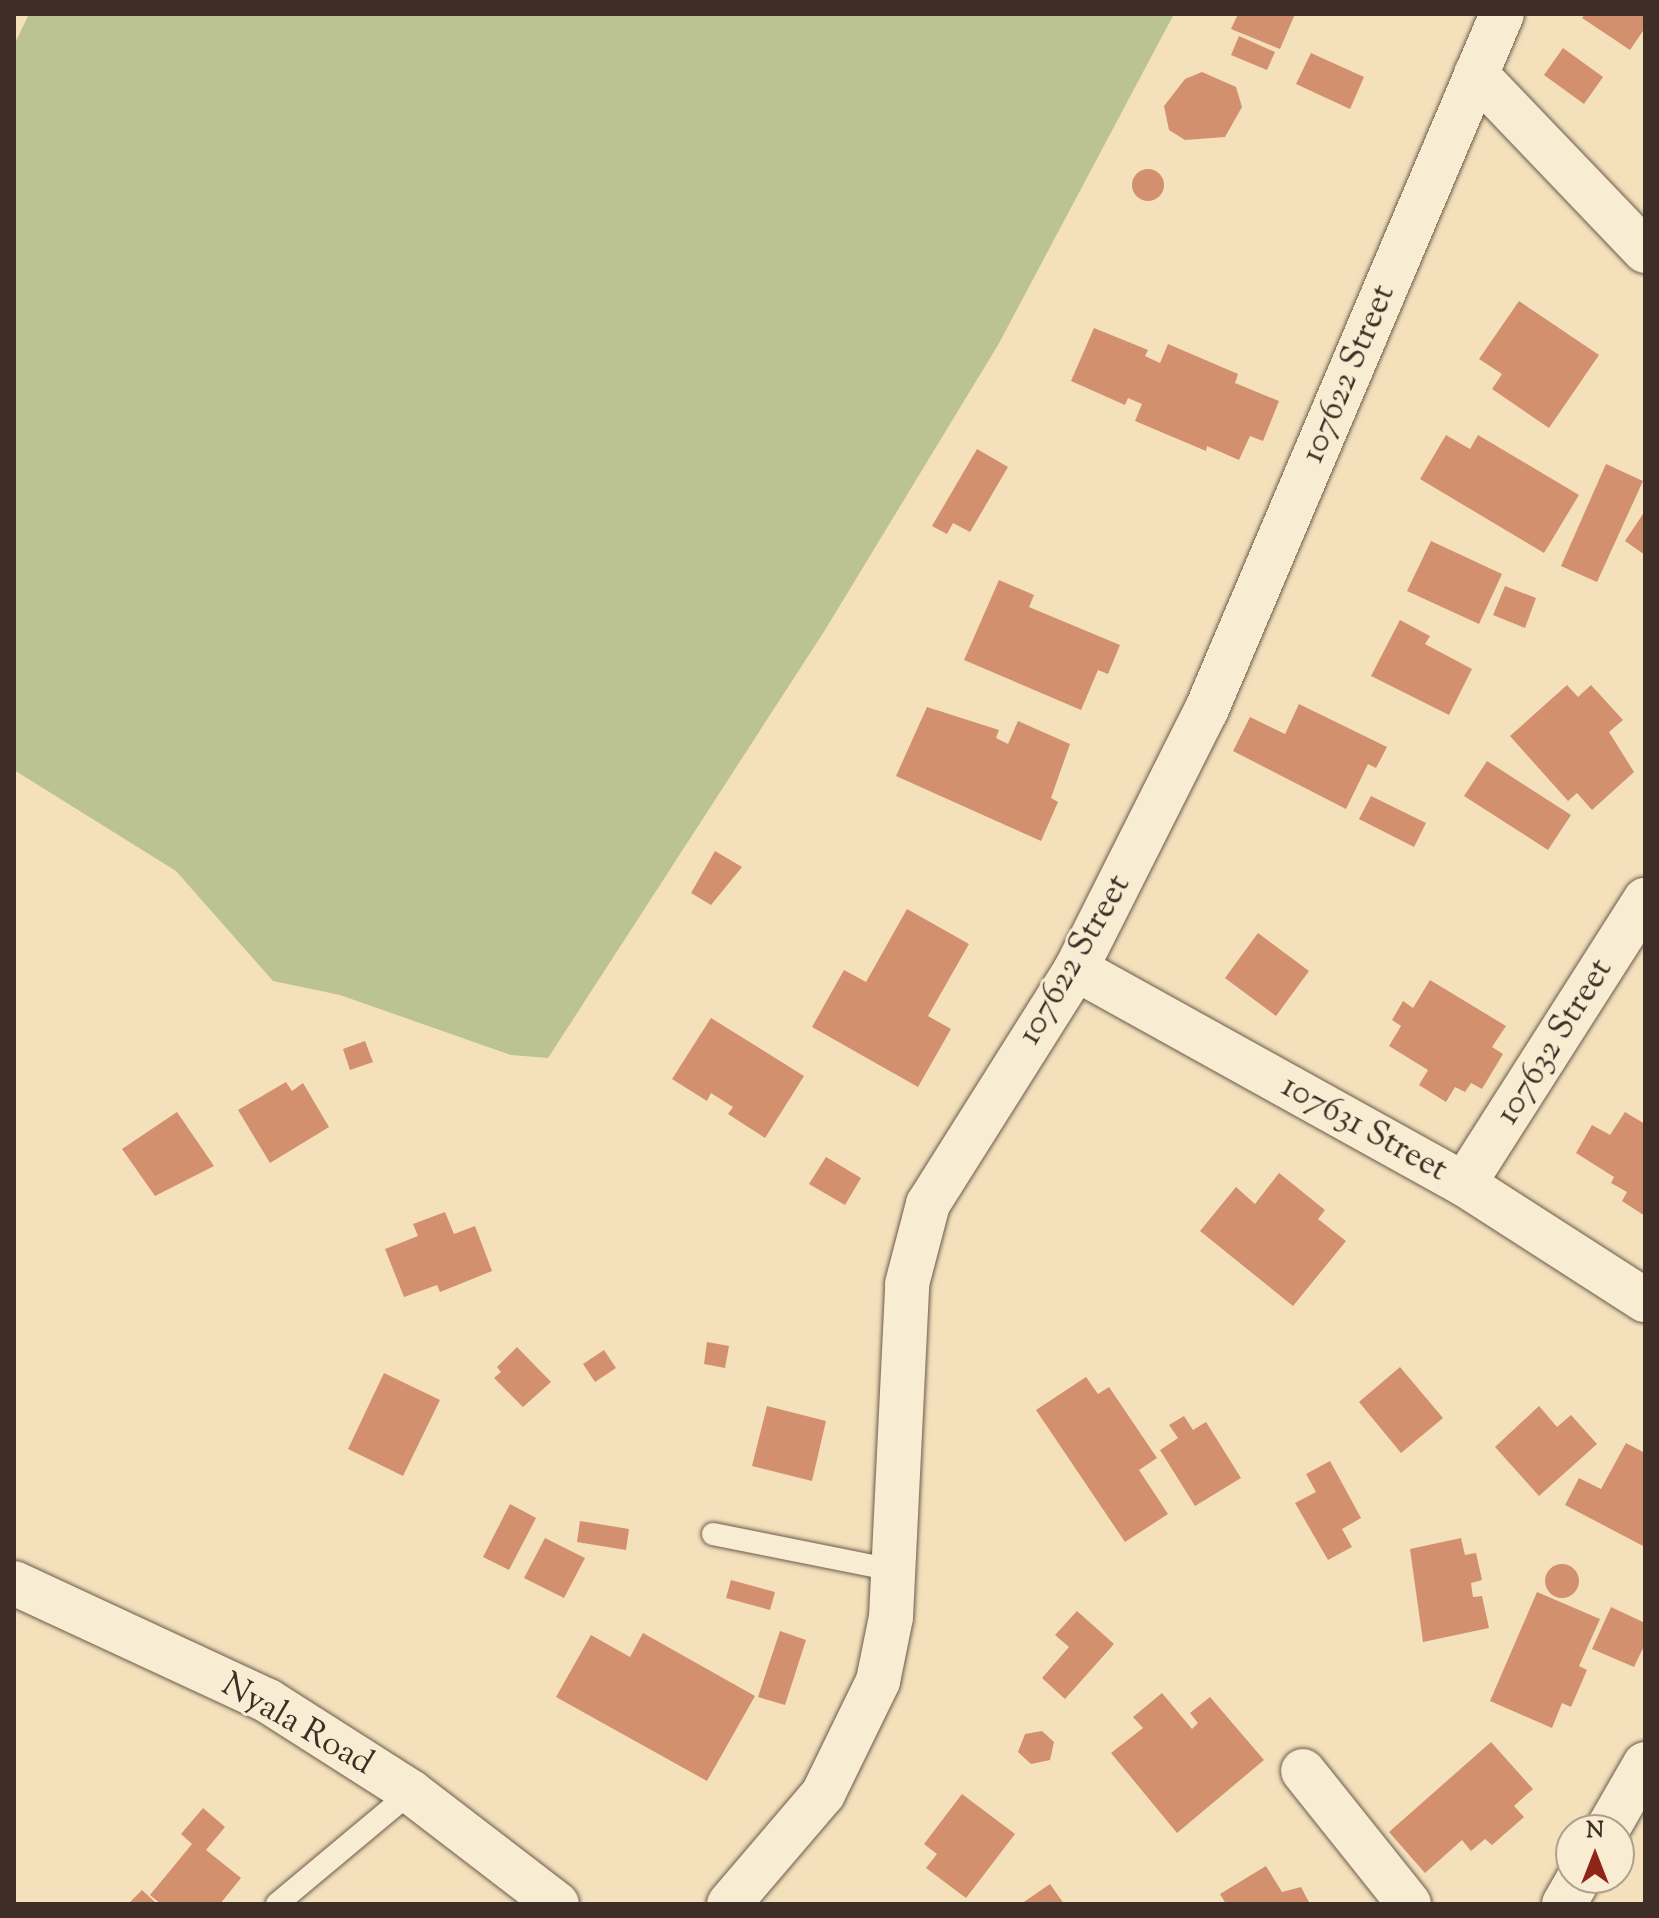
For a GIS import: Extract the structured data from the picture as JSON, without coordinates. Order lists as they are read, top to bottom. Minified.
{"streets":{"street":["107622 Street","107632 Street","107631 Street","Nyala Road"]},"crossings":[["107622 Street","107631 Street"],["107632 Street","107631 Street"]],"north":"top"}
